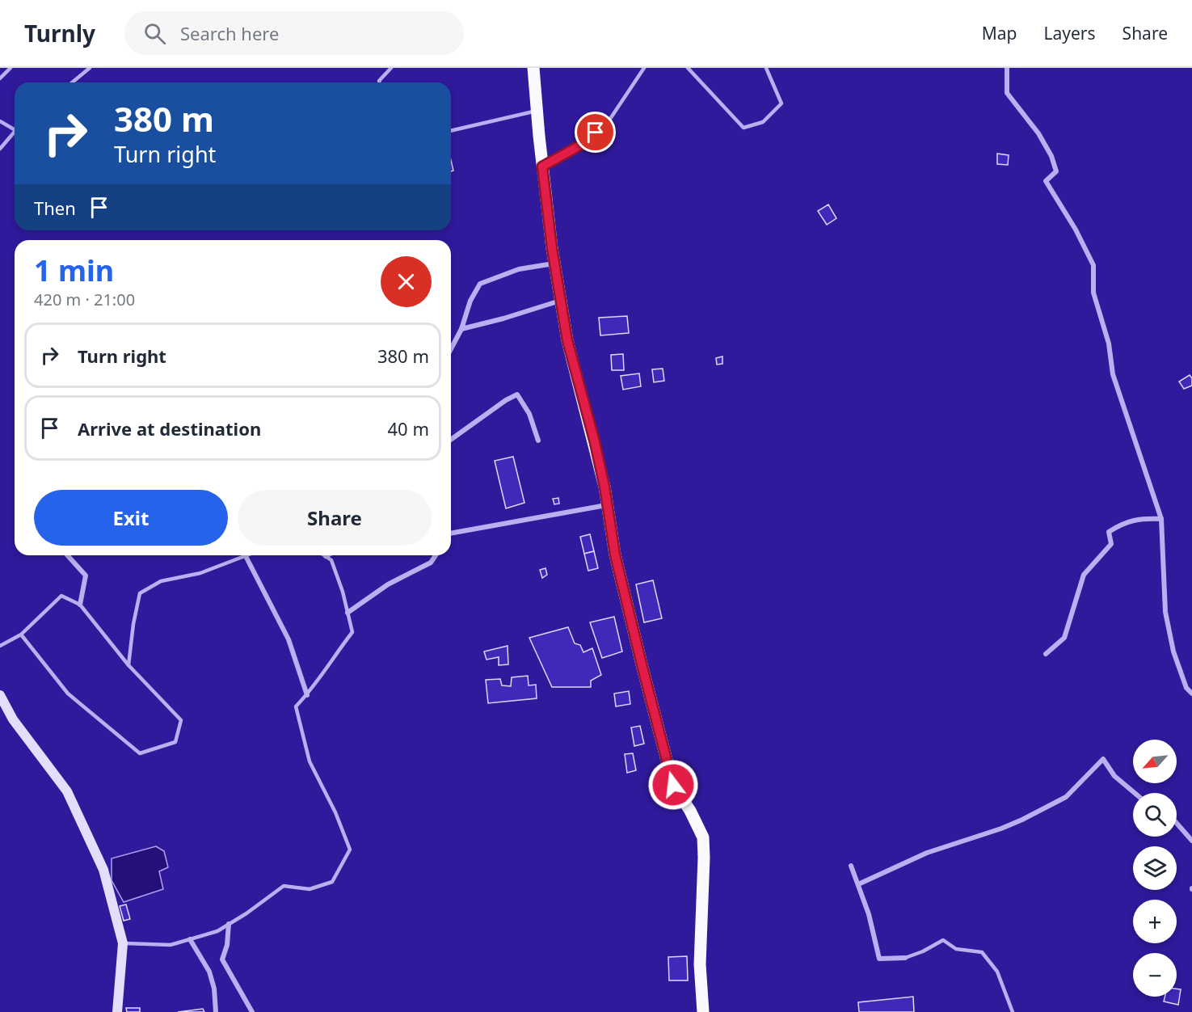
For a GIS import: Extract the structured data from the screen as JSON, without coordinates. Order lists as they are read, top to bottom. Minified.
{"north":"bottom left","page":{"header":"Turnly","search":"Search here","nav":["Map","Layers","Share"],"turn":["380 m","Turn right"],"then":"Then","heading":["1 min","420 m · 21:00"],"list":[{"name":"Turn right","value":"380 m"},{"name":"Arrive at destination","value":"40 m"}],"buttons":["Exit","Share"],"map_buttons":["+","−"]}}
